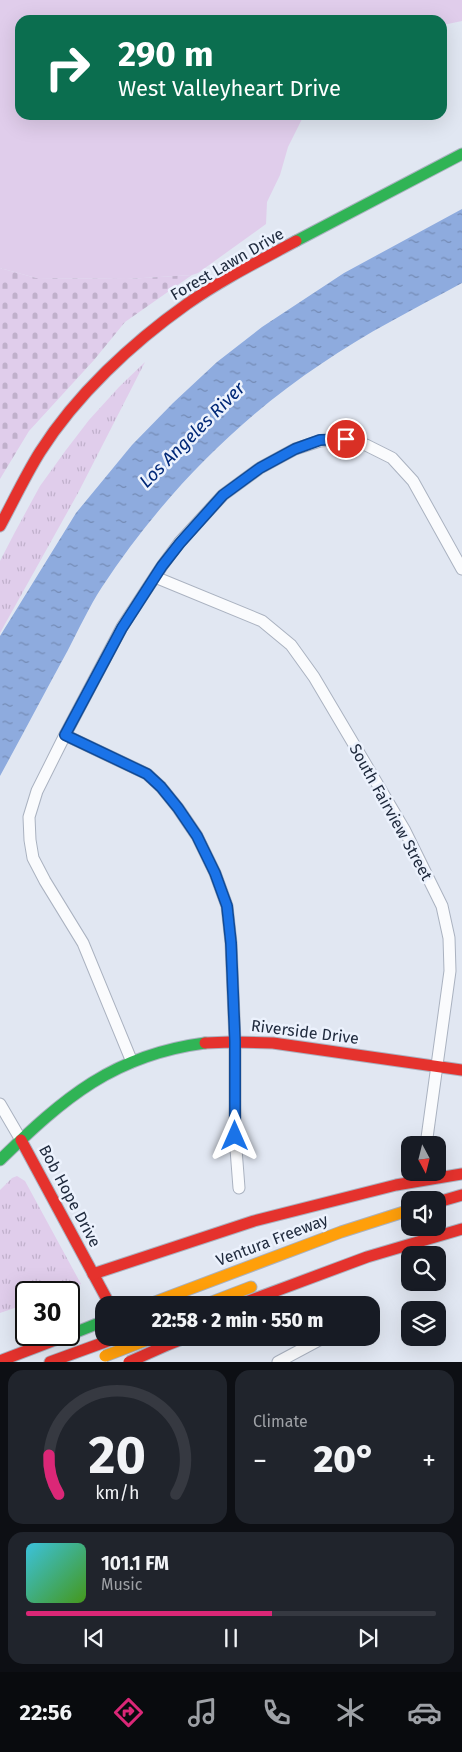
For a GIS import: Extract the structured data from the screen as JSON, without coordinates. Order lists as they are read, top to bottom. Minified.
{"streets":{"main road":["Forest Lawn Drive","Riverside Drive","Bob Hope Drive","Ventura Freeway"],"street":["South Fairview Street"]},"crossings":[["South Fairview Street","Riverside Drive"],["Riverside Drive","Bob Hope Drive"]],"water":["Los Angeles River"],"north":"bottom","page":{"turn":["290 m","West Valleyheart Drive"],"limit":"30","trip":"22:58 · 2 min · 550 m","tile":"Climate","heat":["−","20°","+"],"song":["101.1 FM","Music"],"tabs":"22:56","gauge":["20","km/h"]}}
